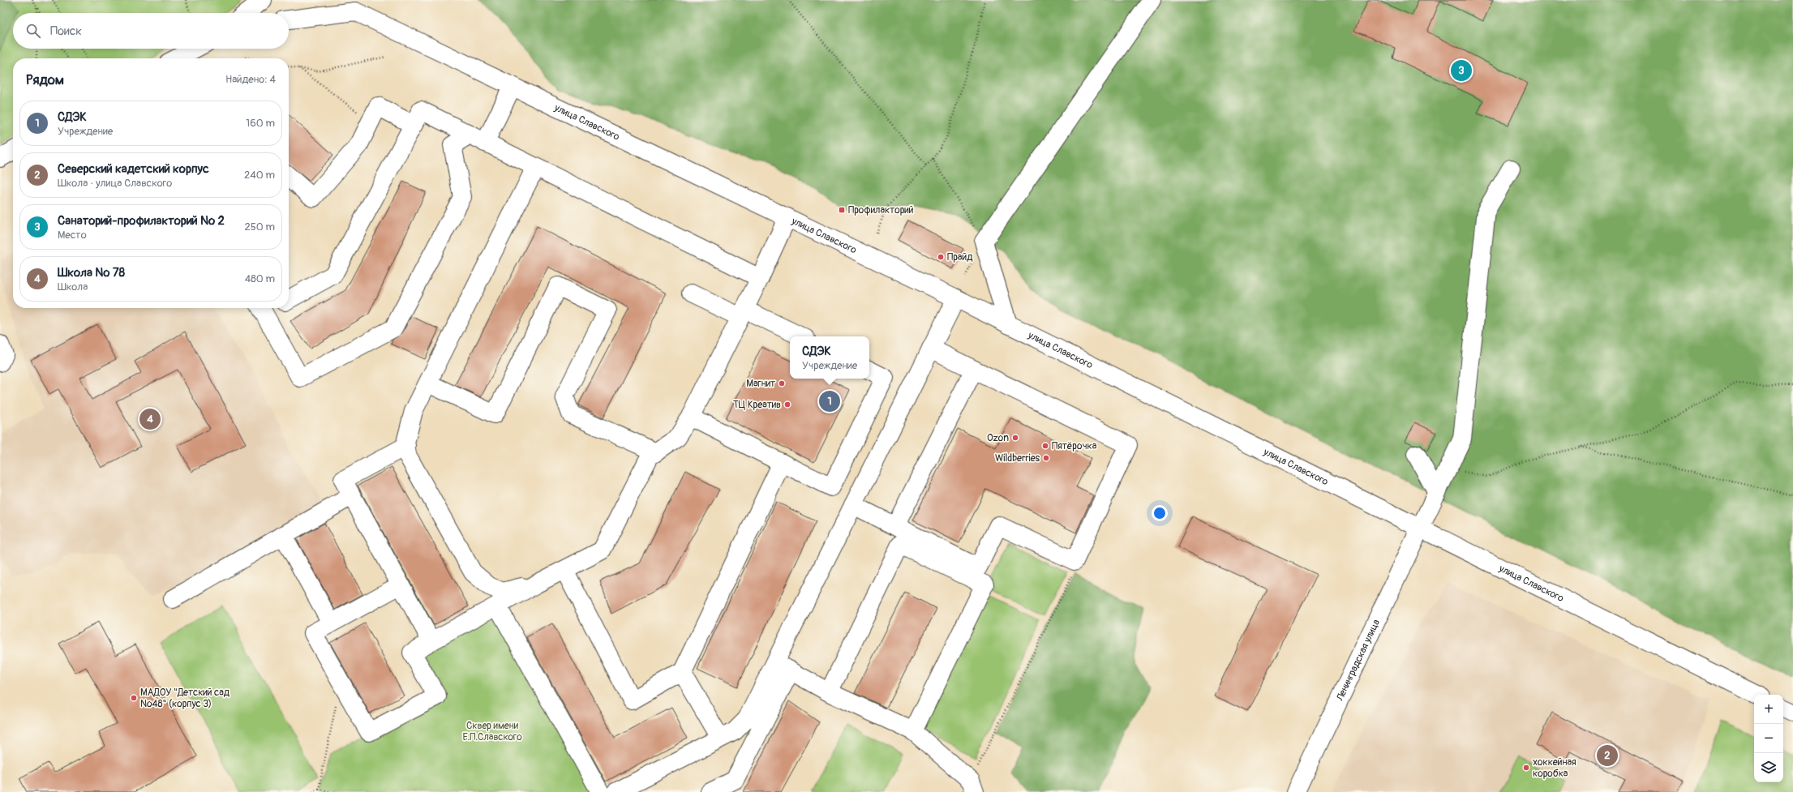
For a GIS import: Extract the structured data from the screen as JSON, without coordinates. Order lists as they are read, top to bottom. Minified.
{"streets":{"main road":["улица Славского","Ленинградская улица"]},"crossings":[["улица Славского","Ленинградская улица"]],"parks":["Сквер имени Е.П.Славского"],"places":{"transit":["Профилакторий"],"other":["Прайд","Магнит","ТЦ Креатив","Ozon","Пятёрочка","Wildberries","МАДОУ \"Детский сад №48\" (корпус 3)","хоккейная коробка"]},"page":{"search":"Поиск","pins":["3","1","4","2"],"heading":["Рядом","Найдено: 4"],"list":[{"mark":"1","name":"СДЭК","note":"Учреждение","value":"160 m"},{"mark":"2","name":"Северский кадетский корпус","note":"Школа · улица Славского","value":"240 m"},{"mark":"3","name":"Санаторий-профилакторий № 2","note":"Место","value":"250 m"},{"mark":"4","name":"Школа № 78","note":"Школа","value":"480 m"}],"popup":["СДЭК","Учреждение"],"map_buttons":["+","−"]}}
